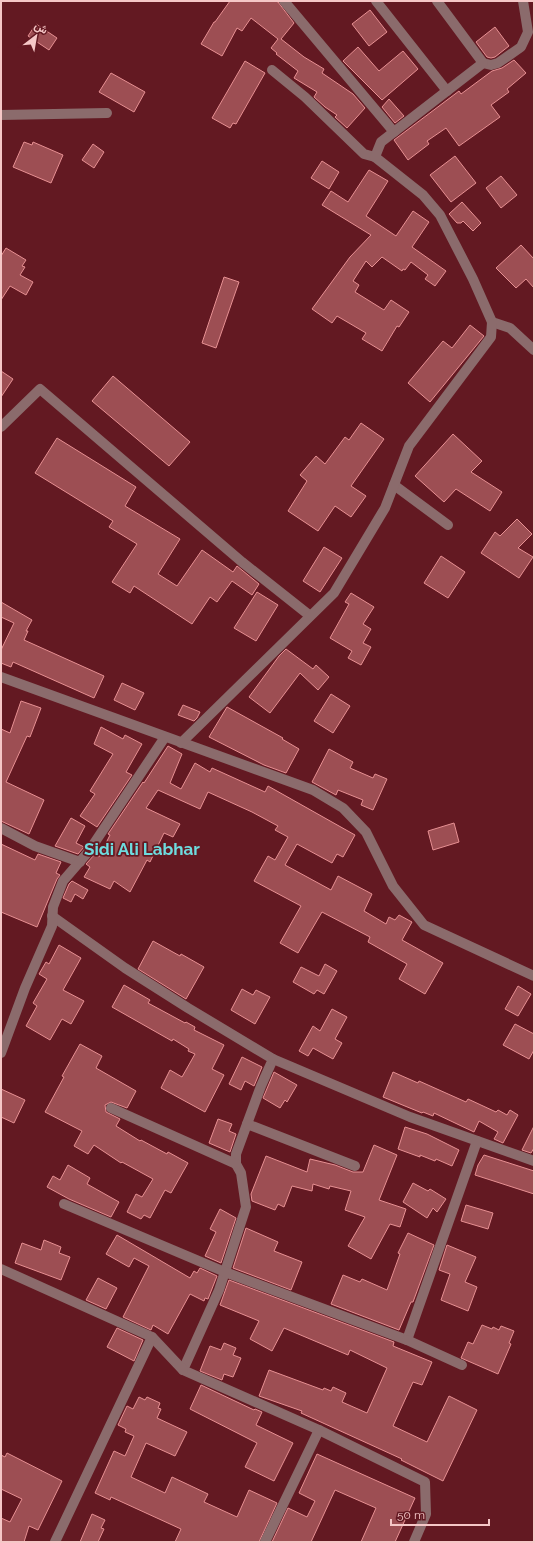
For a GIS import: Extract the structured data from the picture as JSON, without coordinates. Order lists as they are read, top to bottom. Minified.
{"districts":["Sidi Ali Labhar"],"scale_bar":"50 m","north":"top right"}
